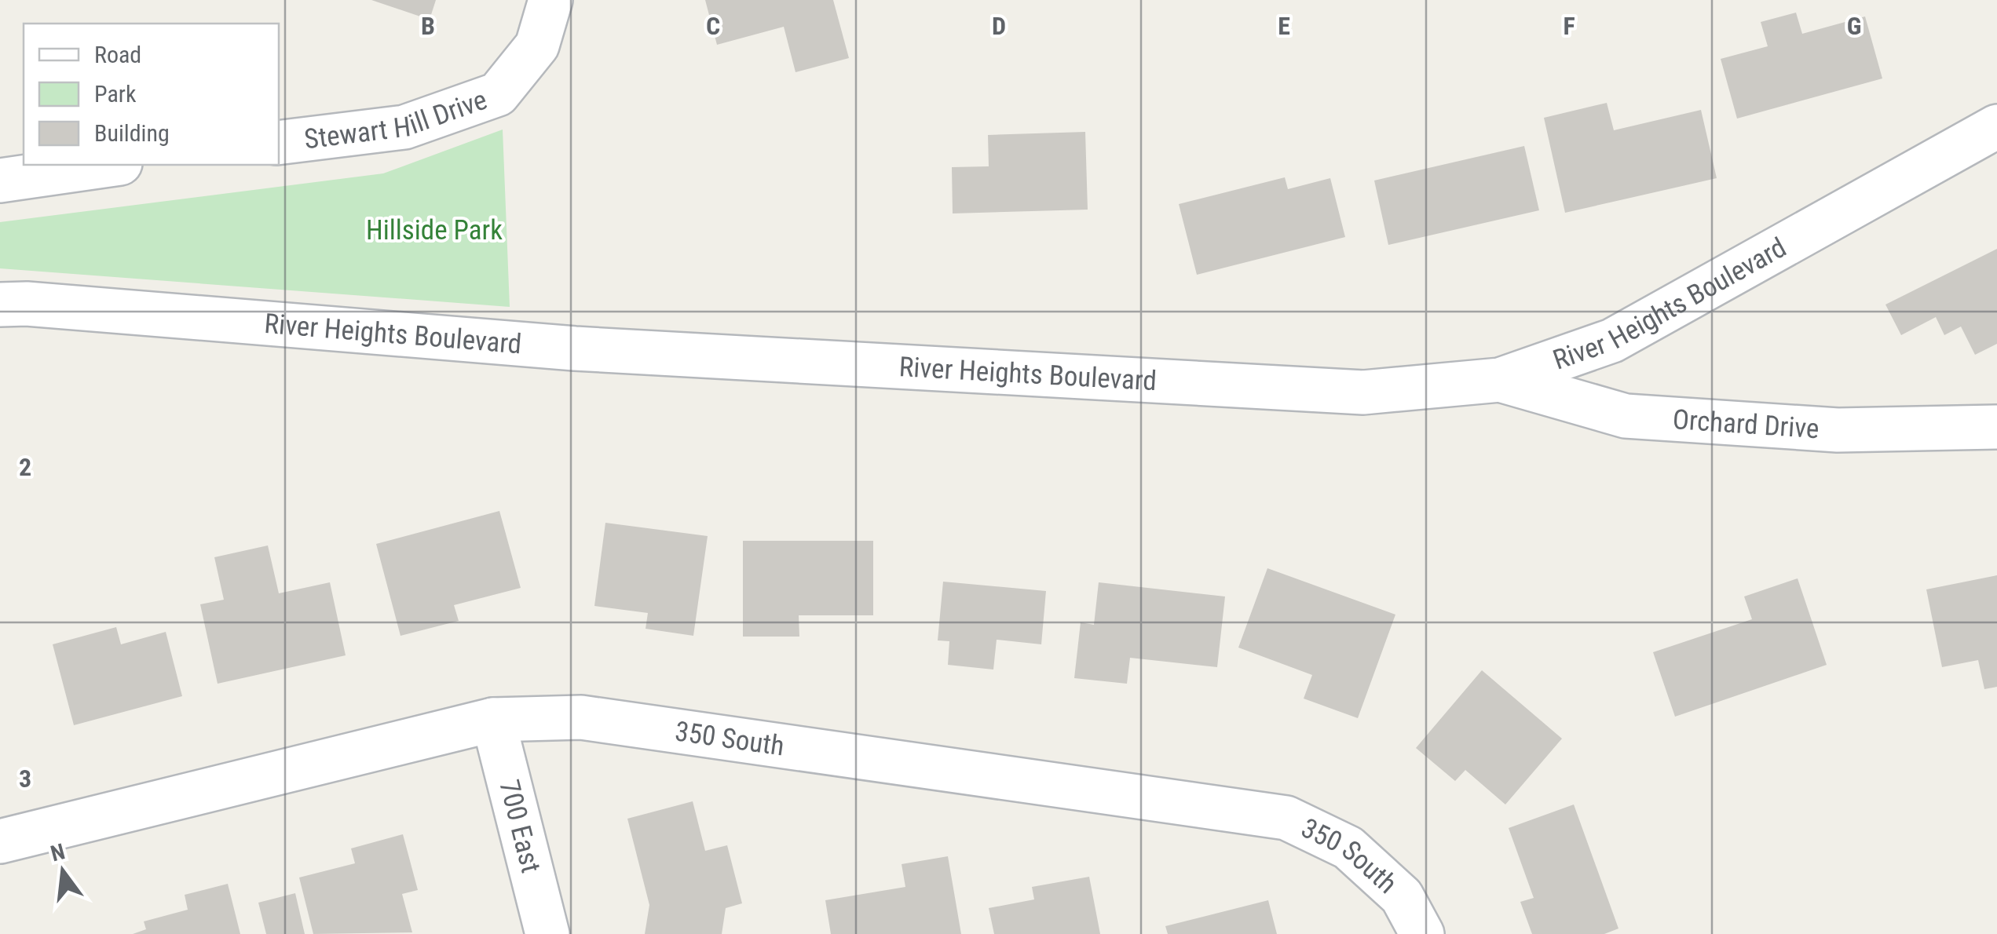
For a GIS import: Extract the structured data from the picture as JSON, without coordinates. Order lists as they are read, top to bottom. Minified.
{"streets":{"street":["Stewart Hill Drive","River Heights Boulevard","Orchard Drive","350 South","700 East"]},"crossings":[["River Heights Boulevard","Orchard Drive"],["350 South","700 East"]],"parks":["Hillside Park"],"legend":["Road","Park","Building"],"north":"top","grid":{"columns":["B","C","D","E","F","G"],"rows":["2","3"]}}
